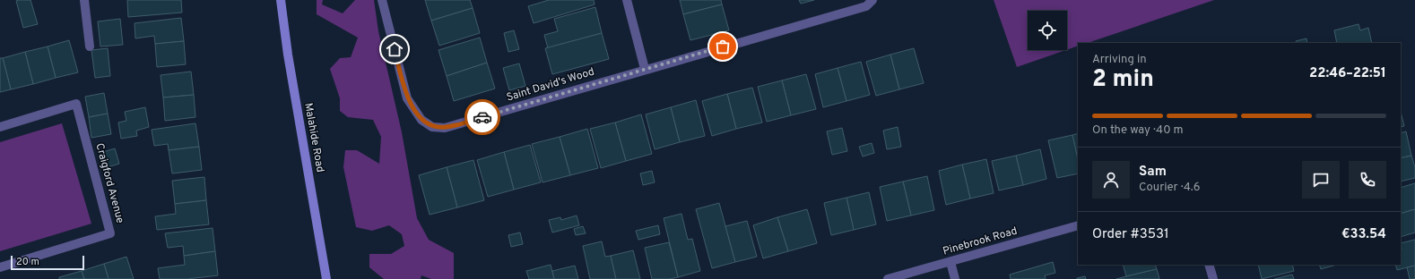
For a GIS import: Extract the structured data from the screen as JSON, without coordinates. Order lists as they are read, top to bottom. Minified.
{"streets":{"main road":["Malahide Road"],"street":["Saint David's Wood","Craigford Avenue","Pinebrook Road"]},"scale_bar":"20 m","page":{"heading":["2 min","Arriving in","22:46–22:51"],"panel":["Sam","Courier · 4.6","Order #3531","€33.54"],"bar":"On the way · 40 m","scale":"20 m"}}
